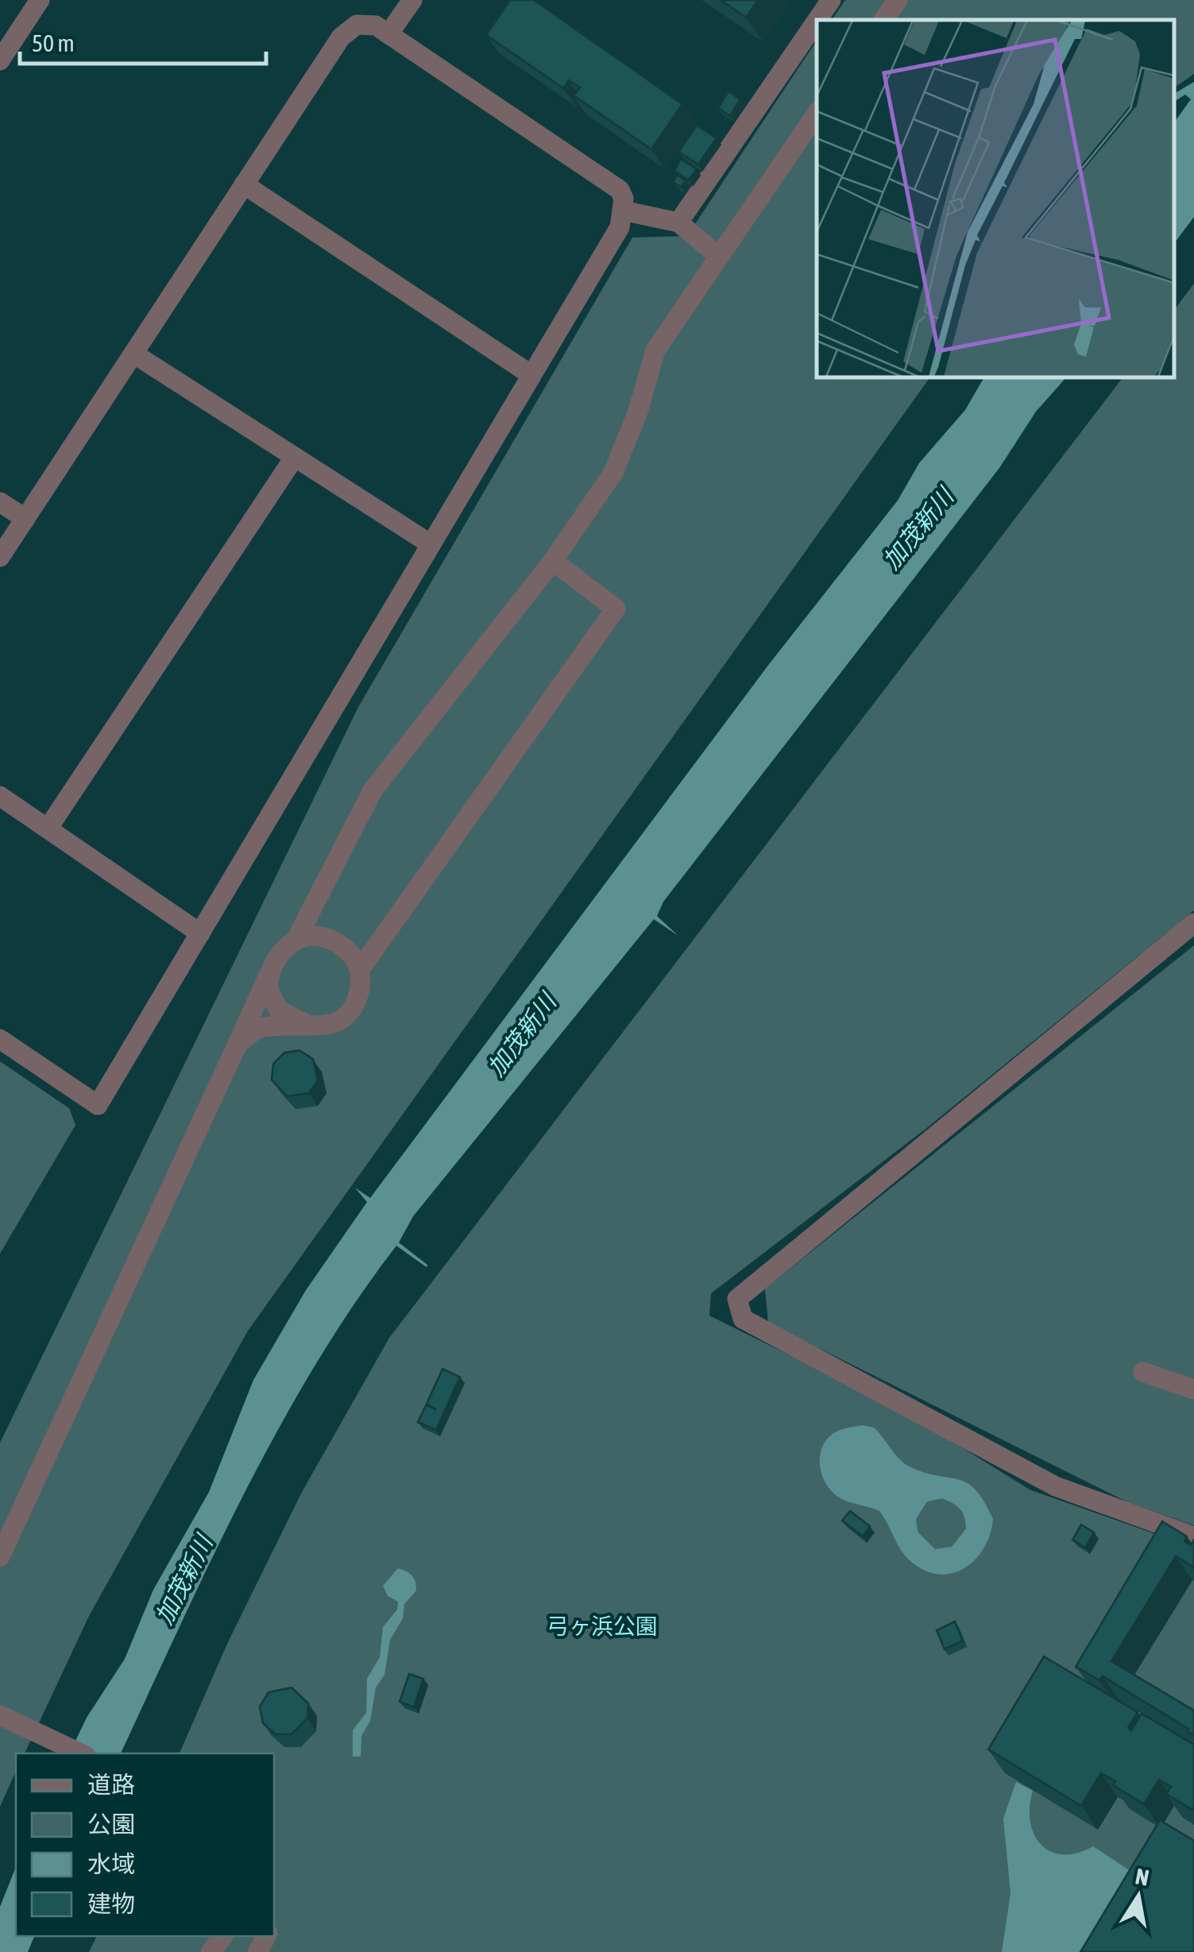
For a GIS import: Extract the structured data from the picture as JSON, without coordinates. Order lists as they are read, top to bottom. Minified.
{"water":["加茂新川"],"parks":["弓ヶ浜公園"],"legend":["道路","公園","水域","建物"],"scale_bar":"50 m","north":"top"}
